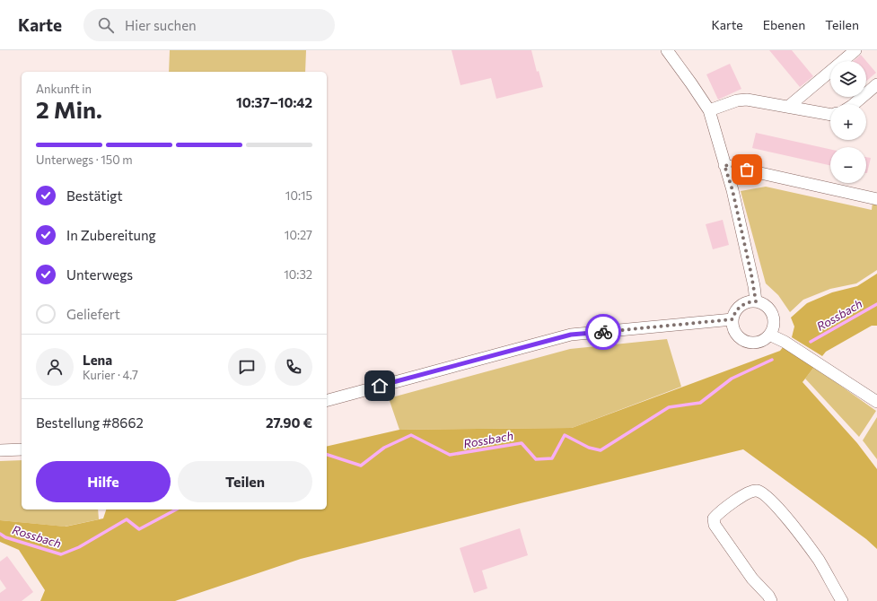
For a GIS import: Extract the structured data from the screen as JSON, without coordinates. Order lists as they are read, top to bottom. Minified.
{"water":["Rossbach"],"page":{"header":"Karte","search":"Hier suchen","nav":["Karte","Ebenen","Teilen"],"map_buttons":["+","−"],"heading":["2 Min.","Ankunft in","10:37–10:42"],"panel":["Lena","Kurier · 4.7","Bestellung #8662","27.90 €"],"bar":"Unterwegs · 150 m","list":[["Bestätigt","10:15"],["In Zubereitung","10:27"],["Unterwegs","10:32"],"Geliefert"],"buttons":["Hilfe","Teilen"]}}
